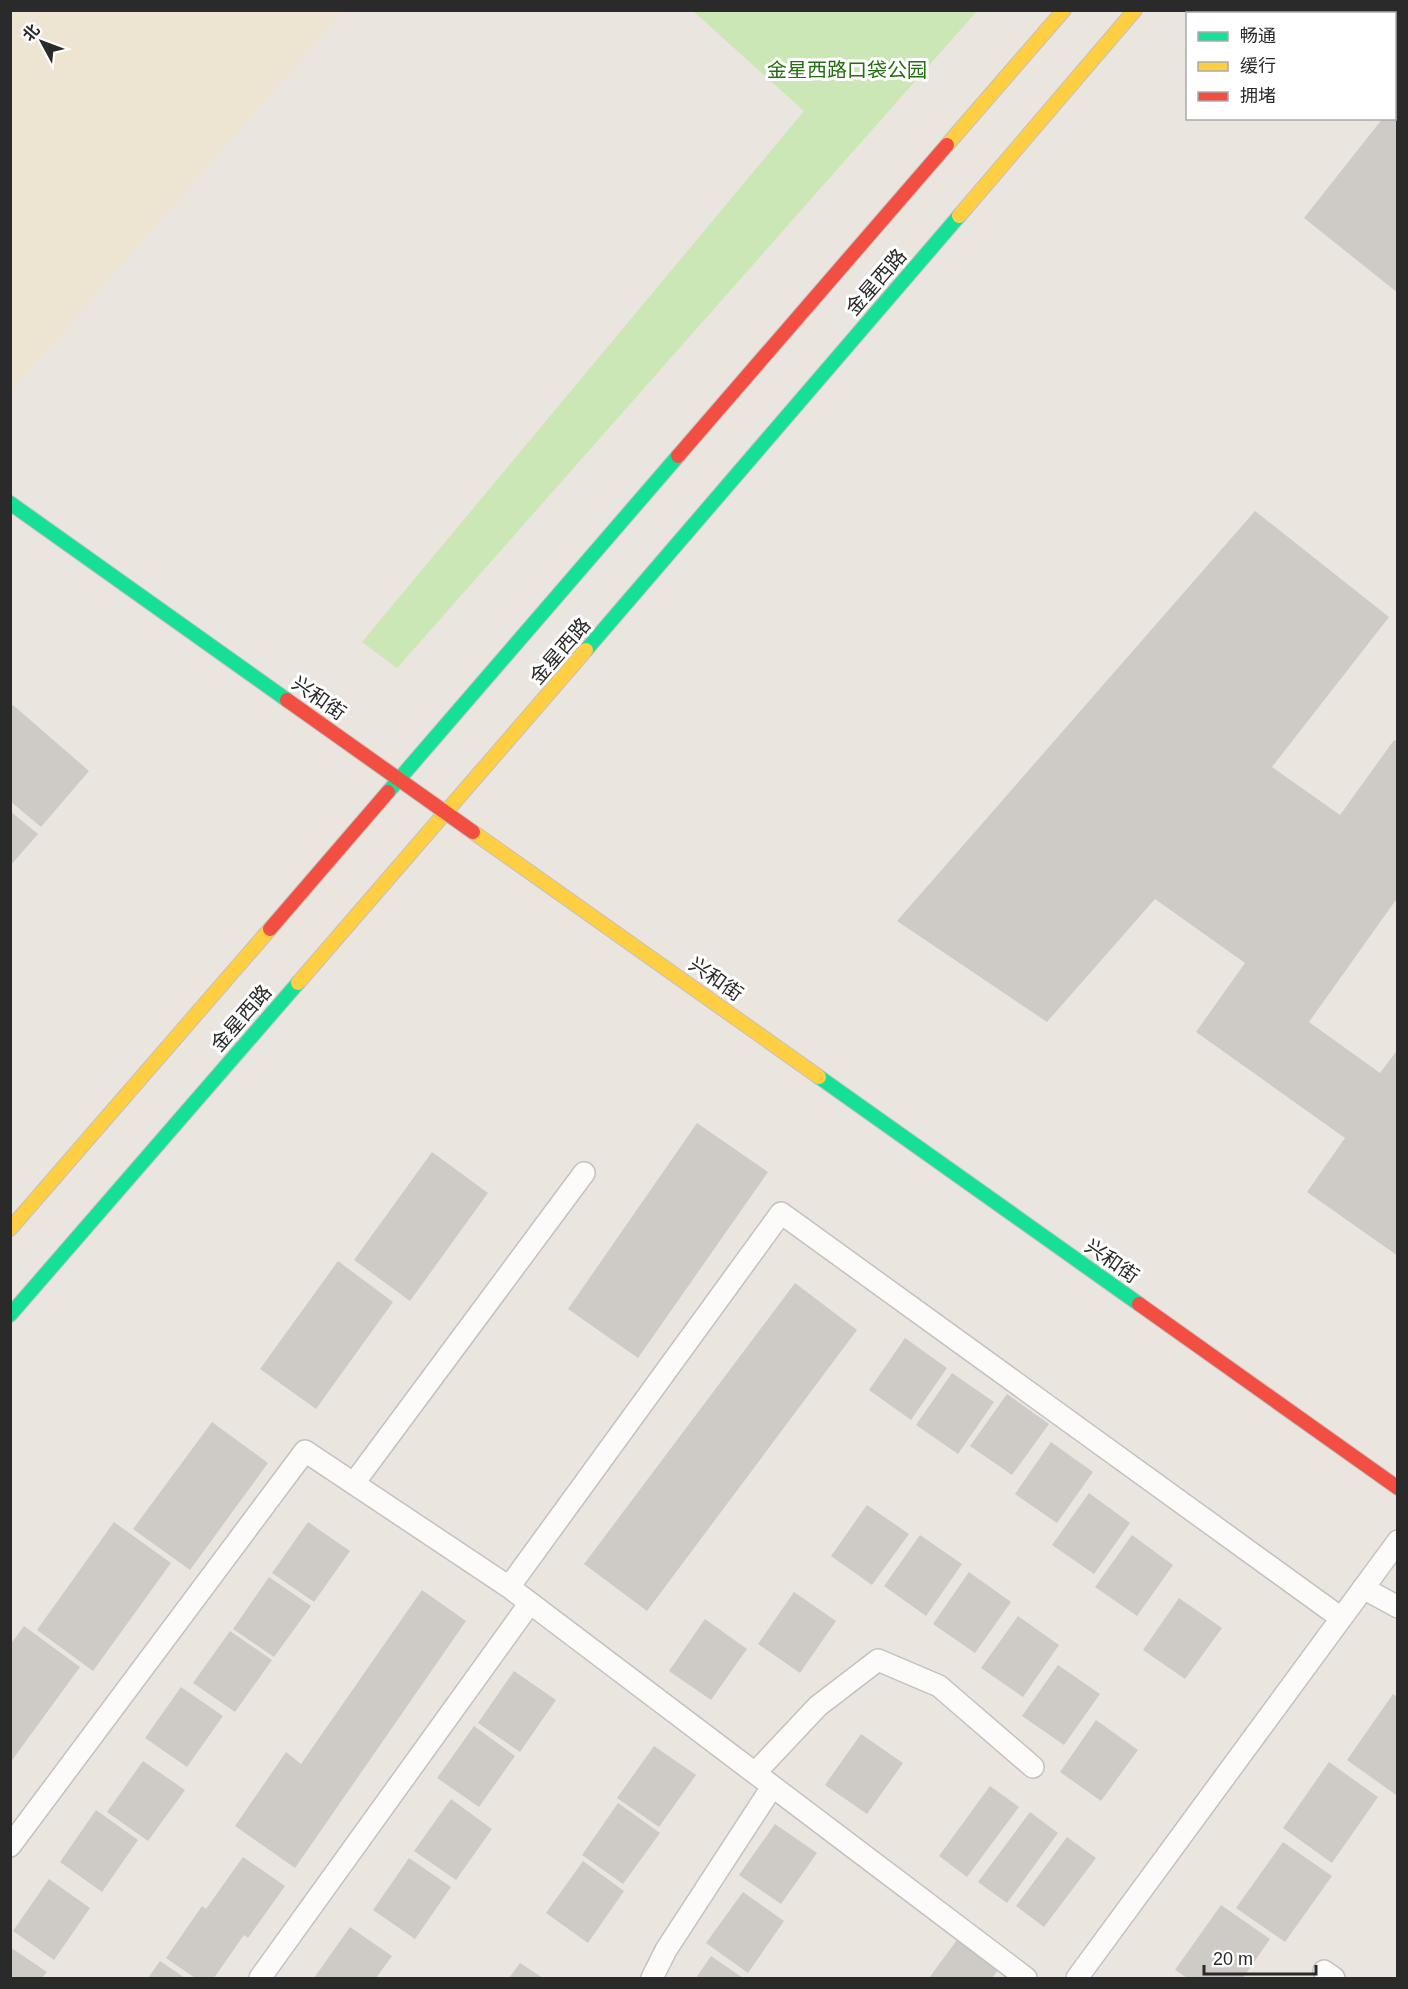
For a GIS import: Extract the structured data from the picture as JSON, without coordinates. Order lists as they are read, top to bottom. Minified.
{"streets":{"main road":["金星西路","兴和街"]},"crossings":[["金星西路","兴和街"]],"parks":["金星西路口袋公园"],"legend":["畅通","缓行","拥堵"],"scale_bar":"20 m","north":"top left"}
